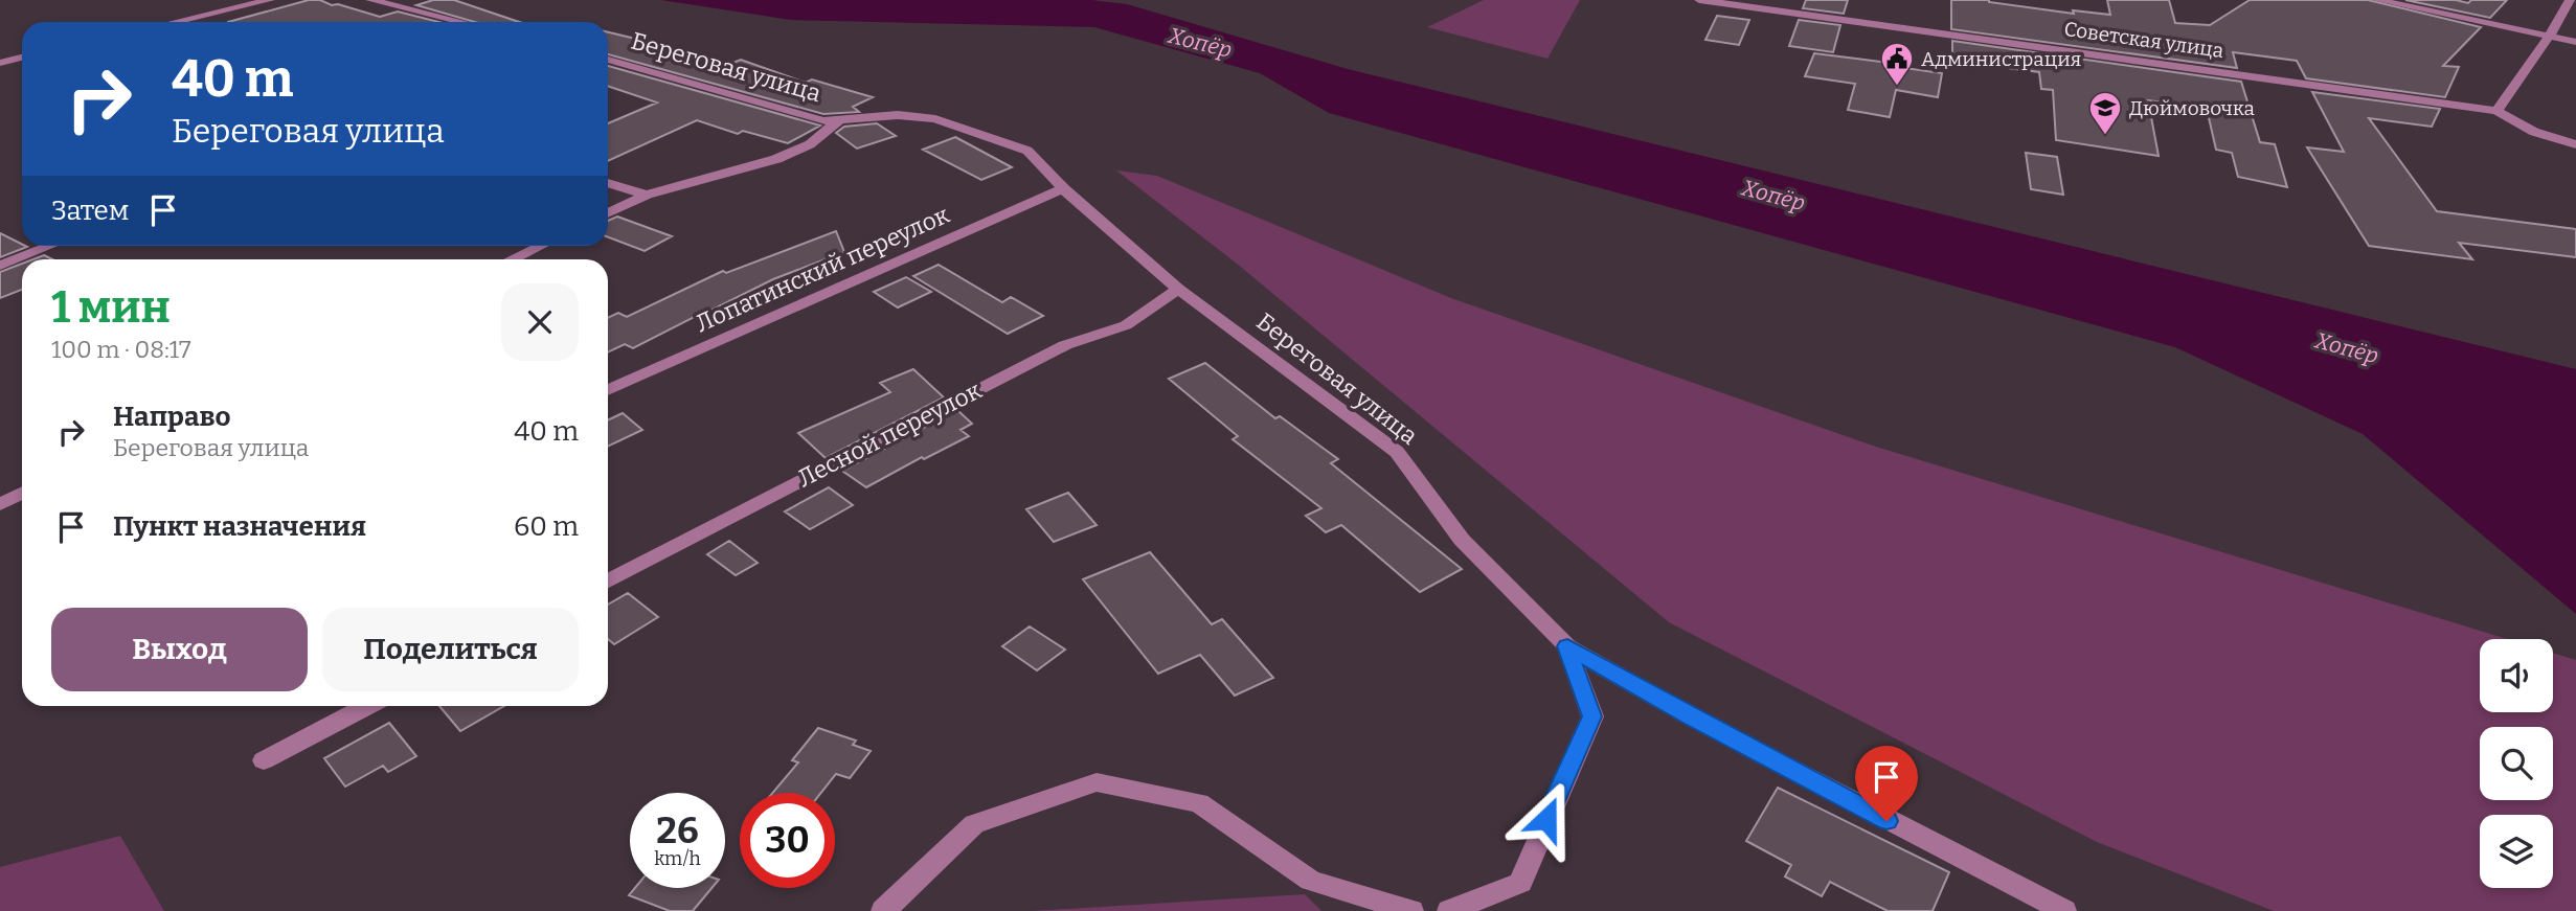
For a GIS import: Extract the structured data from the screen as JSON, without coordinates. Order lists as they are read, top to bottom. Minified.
{"streets":{"street":["Советская улица","Береговая улица","Лопатинский переулок","Лесной переулок"]},"crossings":[["Береговая улица","Лопатинский переулок"],["Береговая улица","Лесной переулок"]],"water":["Хопёр"],"places":{"public building":["Администрация"],"school or university":["Дюймовочка"]},"page":{"turn":["40 m","Береговая улица"],"then":"Затем","heading":["1 мин","100 m · 08:17"],"list":[{"name":"Направо","note":"Береговая улица","value":"40 m"},{"name":"Пункт назначения","value":"60 m"}],"buttons":["Выход","Поделиться"],"speed":"26 km/h","limit":"30"}}
